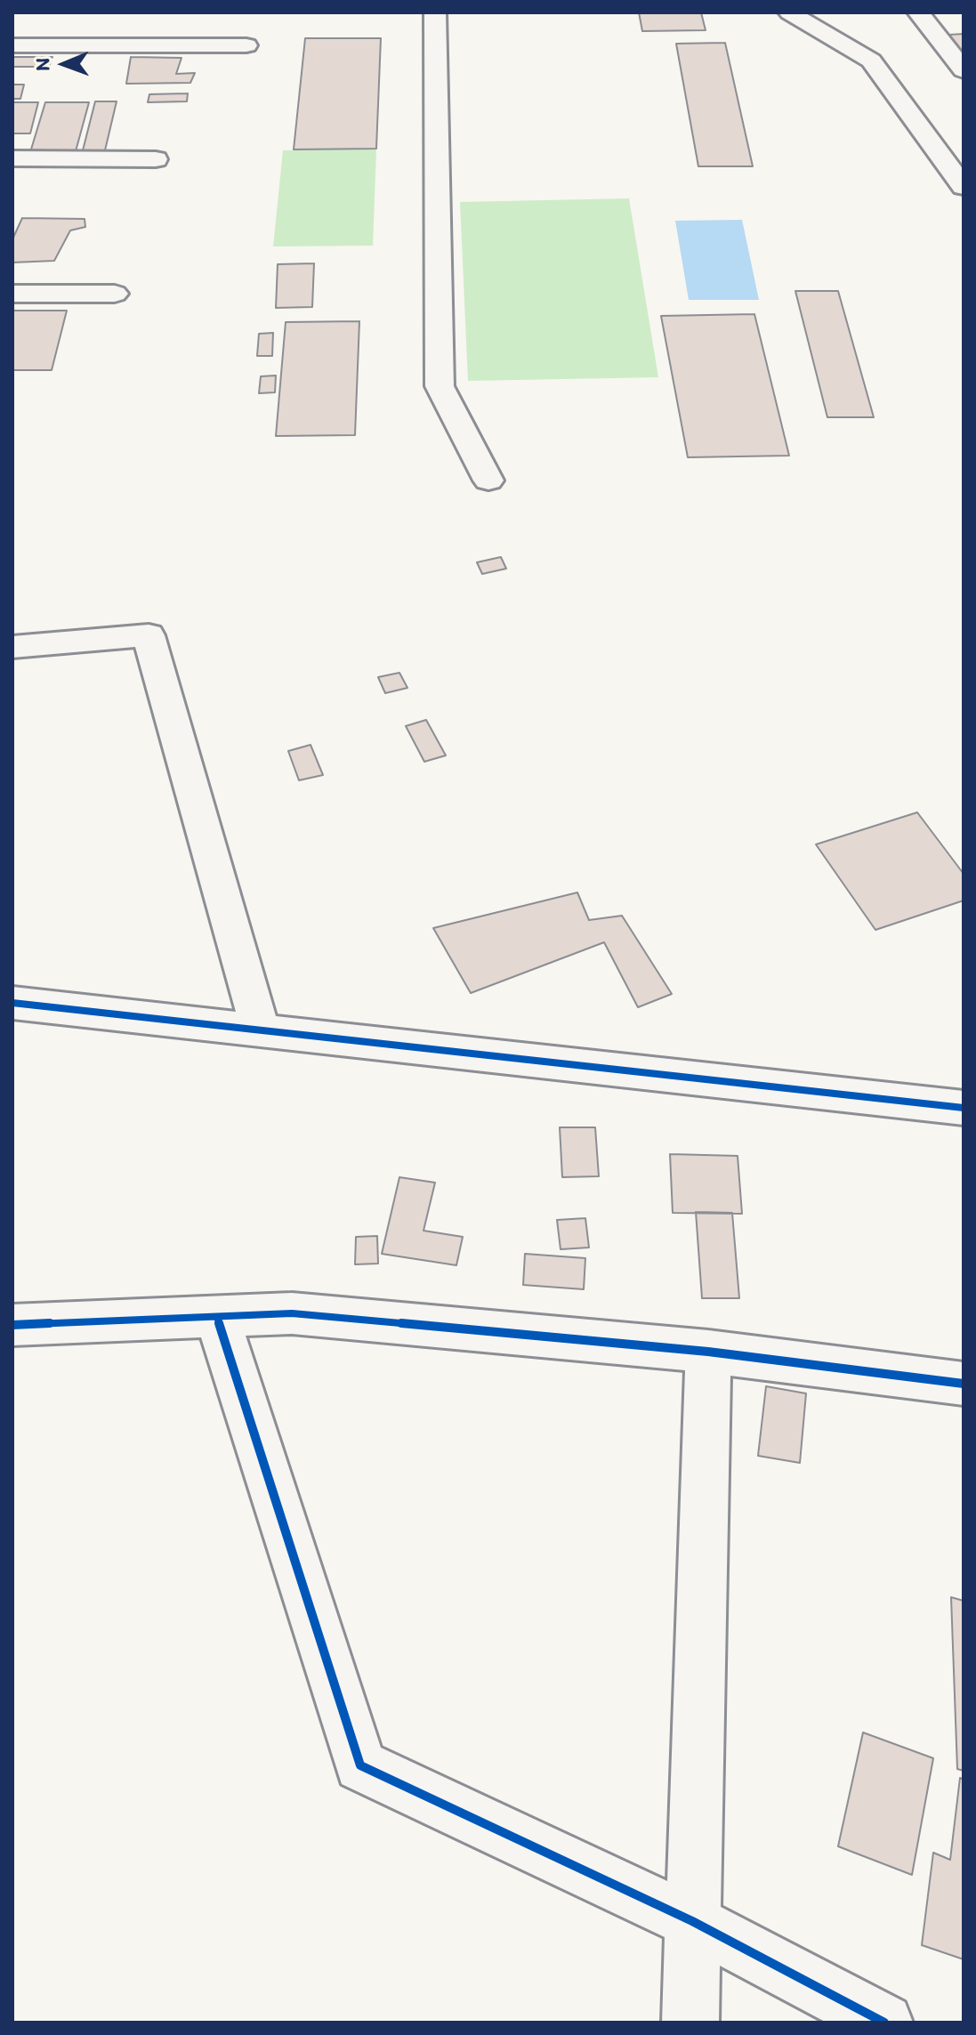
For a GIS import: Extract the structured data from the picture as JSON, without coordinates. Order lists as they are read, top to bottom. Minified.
{"north":"left"}
